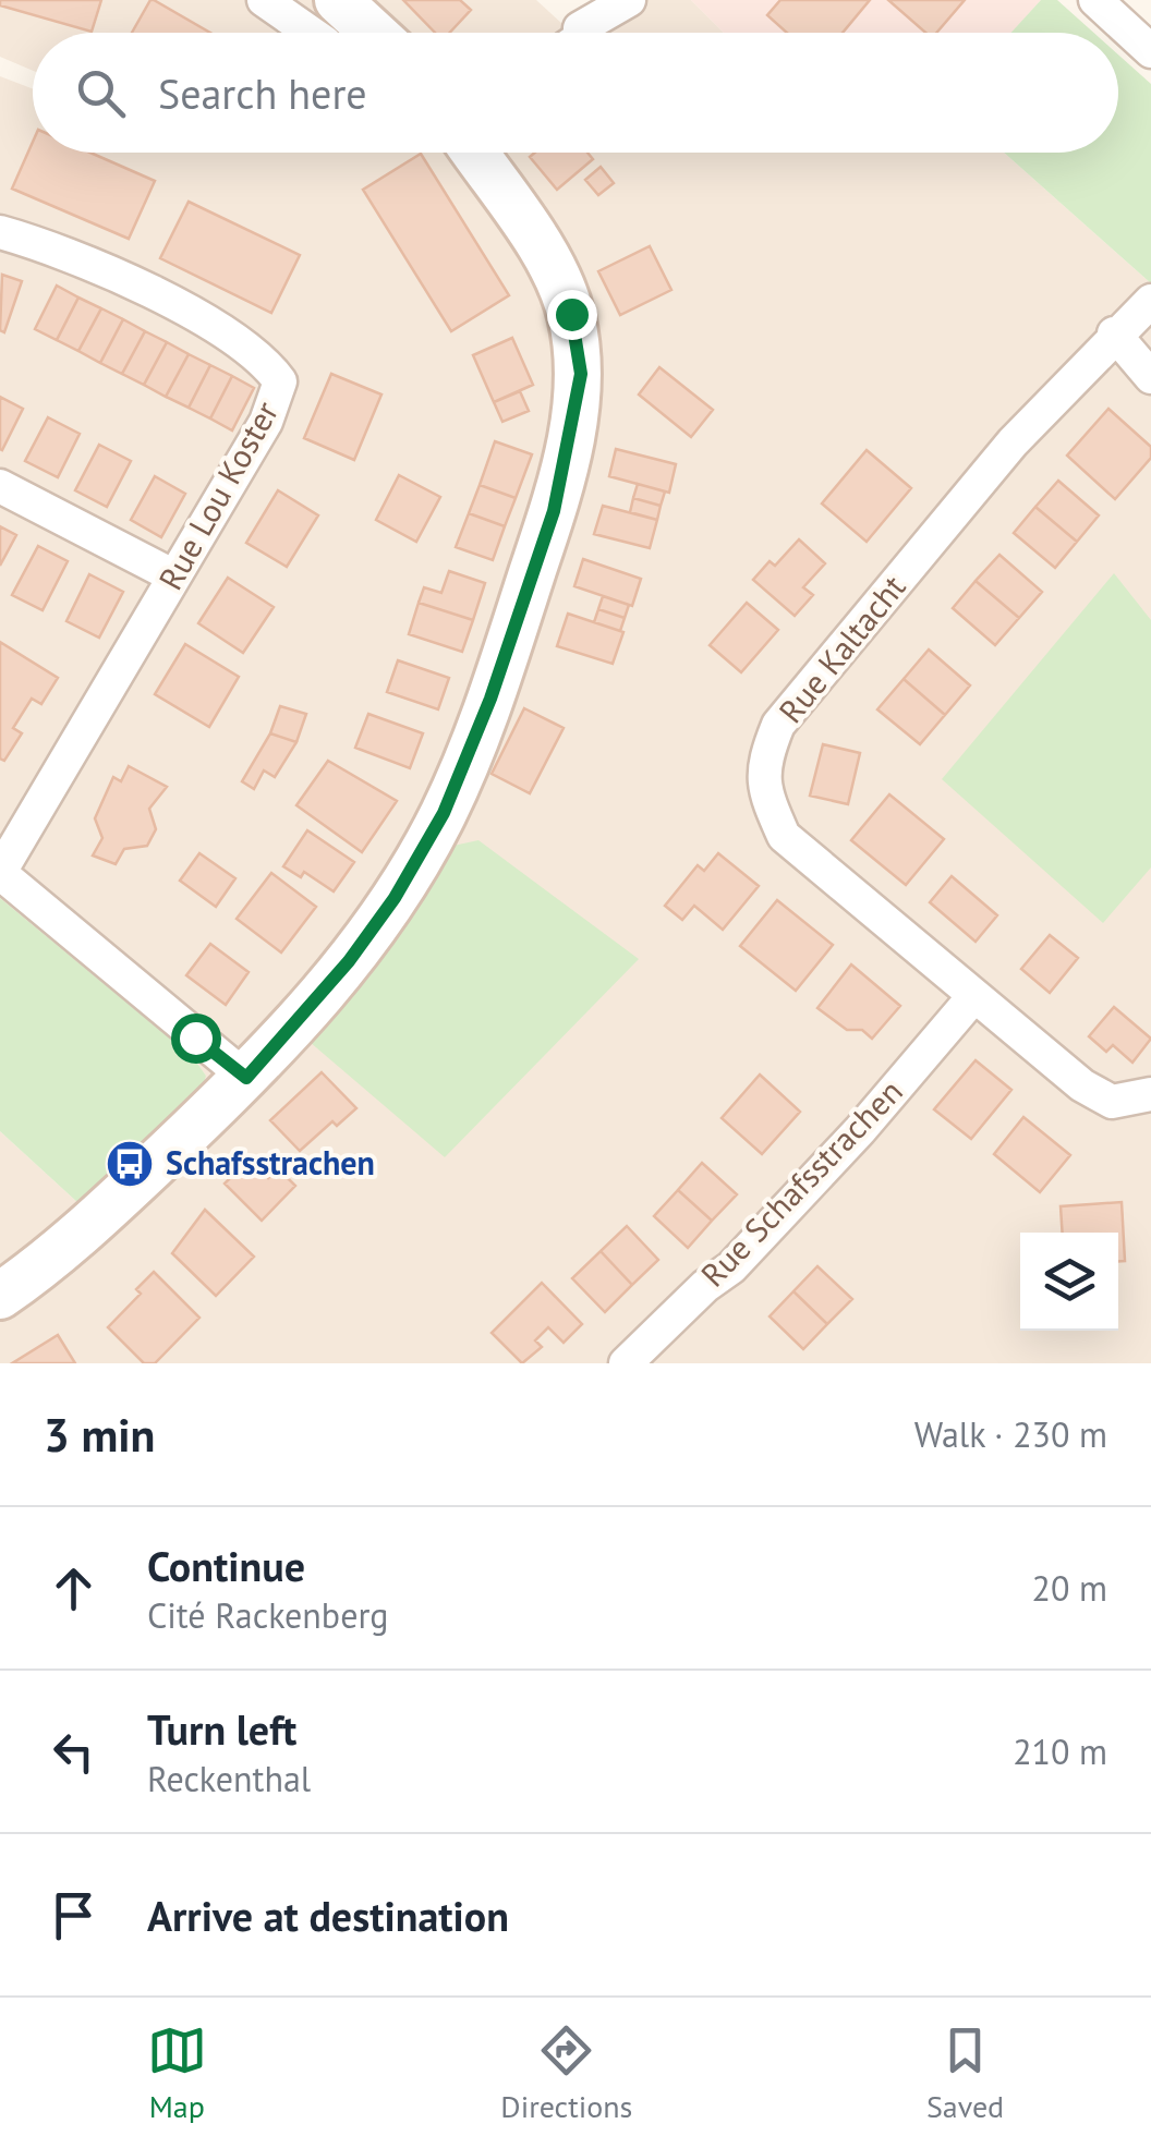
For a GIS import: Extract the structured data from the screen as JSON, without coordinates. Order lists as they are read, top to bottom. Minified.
{"streets":{"street":["Rue Lou Koster","Rue Kaltacht","Rue Schafsstrachen"]},"crossings":[["Rue Kaltacht","Rue Schafsstrachen"]],"places":{"bus stop":["Schafsstrachen"]},"page":{"search":"Search here","heading":["3 min","Walk · 230 m"],"list":[["Continue","Cité Rackenberg","20 m"],["Turn left","Reckenthal","210 m"],"Arrive at destination"],"nav":["Map","Directions","Saved"]}}
